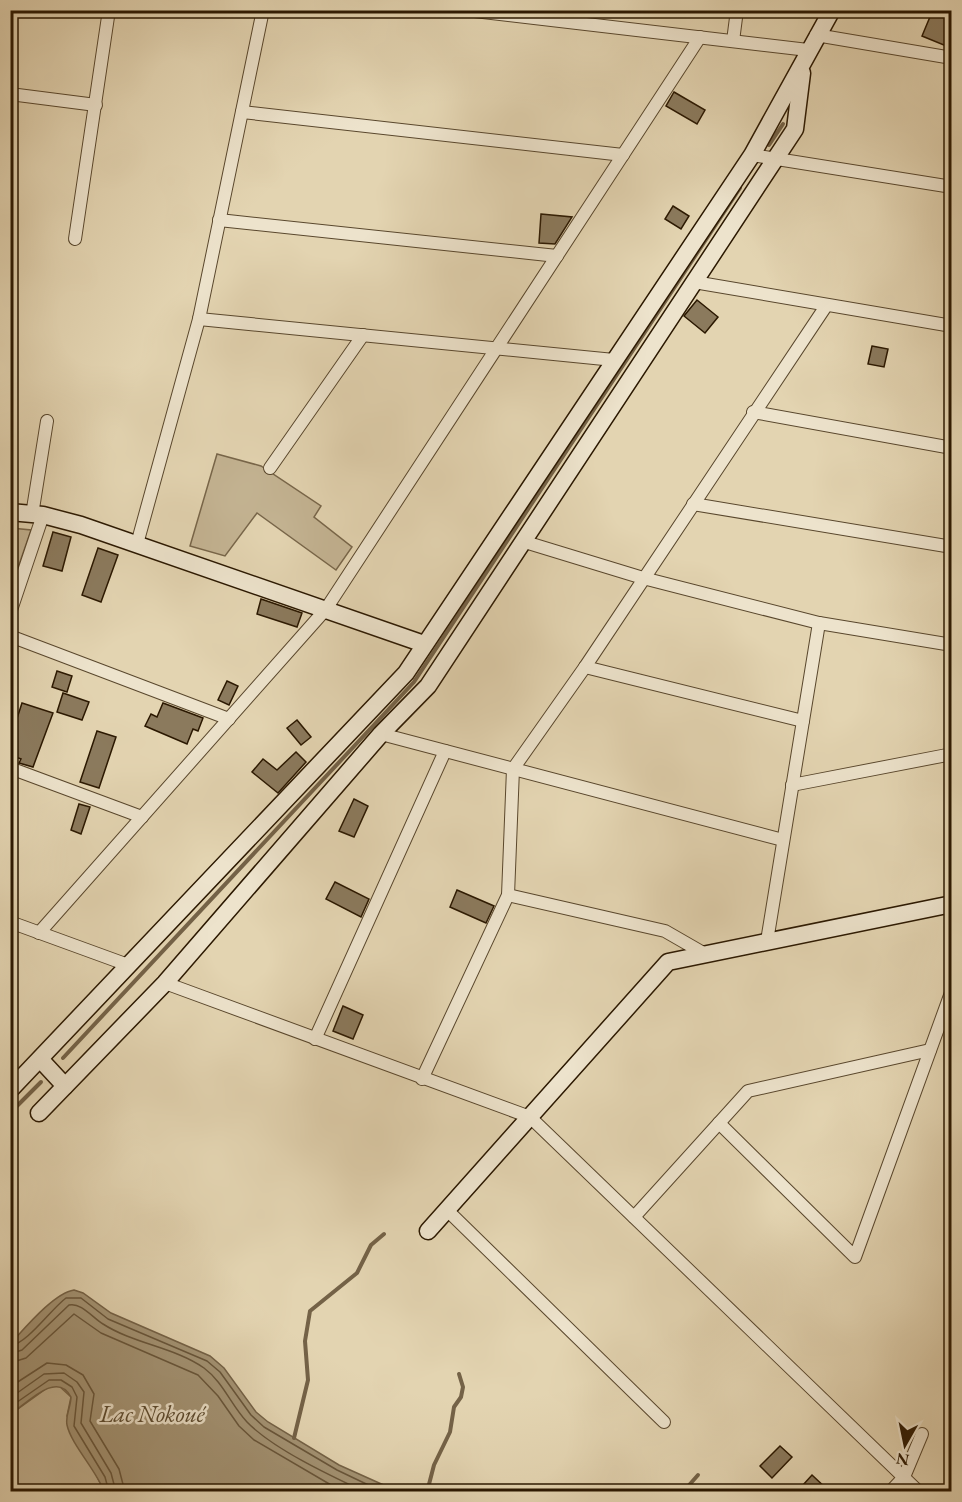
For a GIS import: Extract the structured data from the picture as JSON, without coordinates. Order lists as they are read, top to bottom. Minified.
{"water":["Lac Nokoué"],"north":"bottom"}
